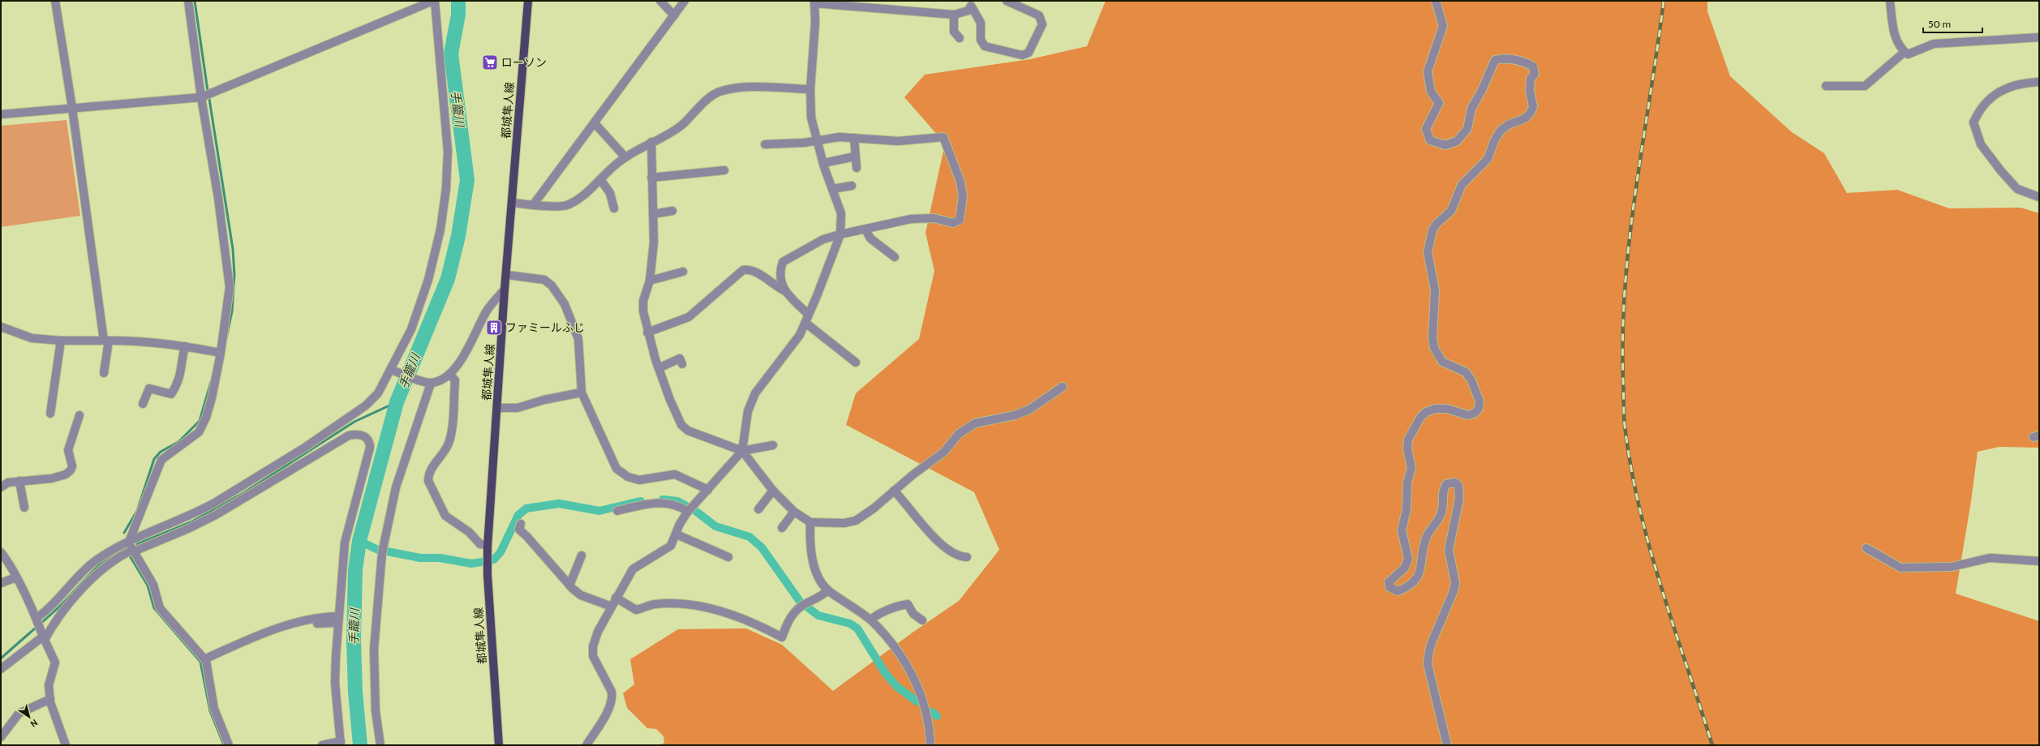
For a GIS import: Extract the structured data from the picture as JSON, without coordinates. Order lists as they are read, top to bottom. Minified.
{"streets":{"main road":["都城隼人線"]},"water":["手籠川"],"places":{"supermarket":["ローソン"],"building":["ファミールふじ"]},"scale_bar":"50 m","north":"bottom right"}
